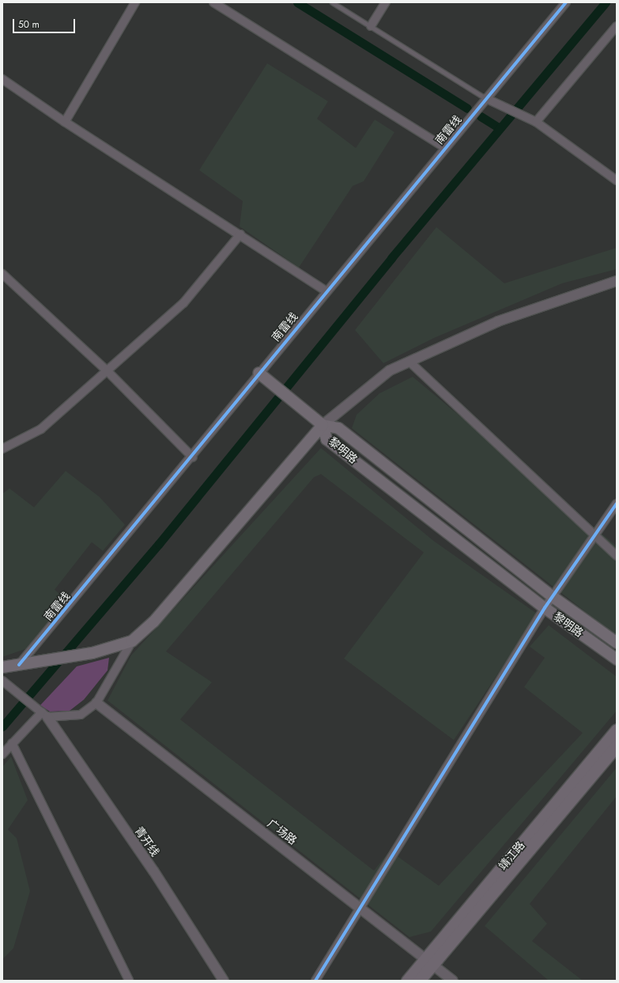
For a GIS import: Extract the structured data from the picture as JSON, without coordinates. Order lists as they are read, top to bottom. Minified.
{"streets":{"main road":["黎明路","靖江路"],"street":["南雷线","广场路","青开线"]},"crossings":[["广场路","靖江路"]],"scale_bar":"50 m"}
